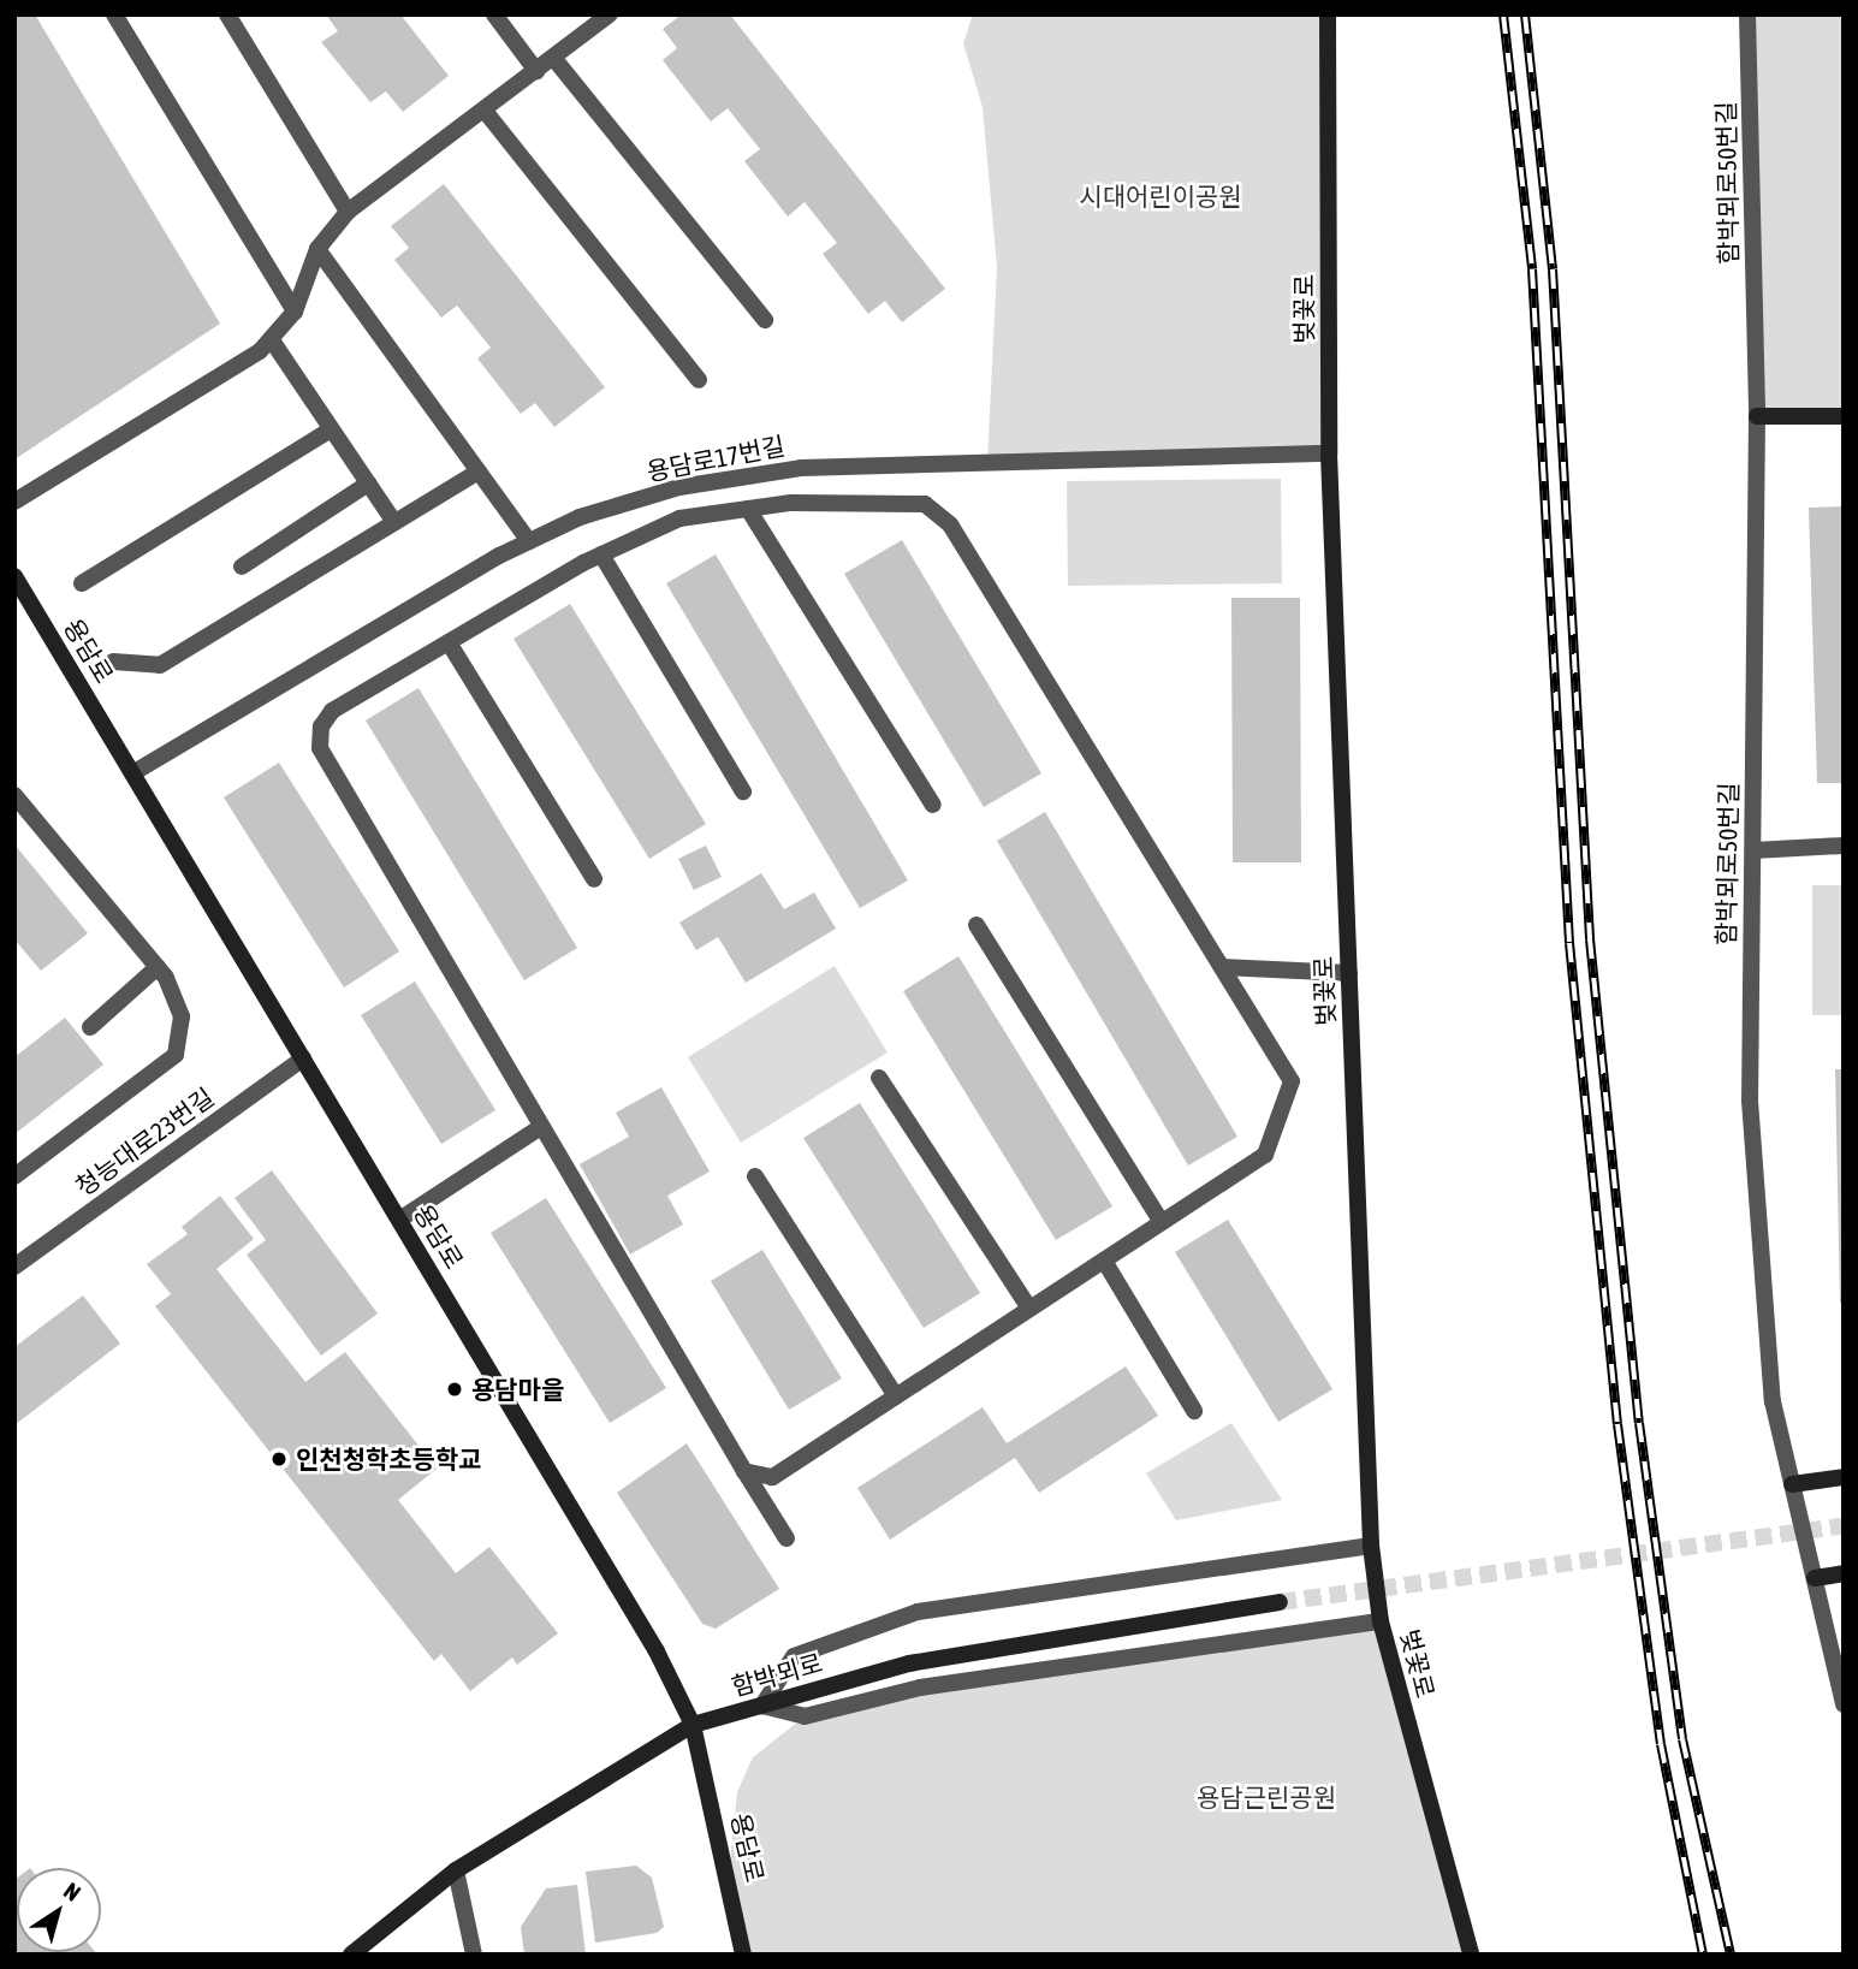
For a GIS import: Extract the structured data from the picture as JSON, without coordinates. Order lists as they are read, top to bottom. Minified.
{"streets":{"street":["함박뫼로50번길","벚꽃로","용담로17번길","용담로","청능대로23번길","함박뫼로"]},"crossings":[["벚꽃로","용담로17번길"],["용담로17번길","용담로"],["용담로","청능대로23번길"],["용담로","함박뫼로"]],"parks":["시대어린이공원","용담근린공원"],"places":["용담마을","인천청학초등학교"],"north":"top right"}
